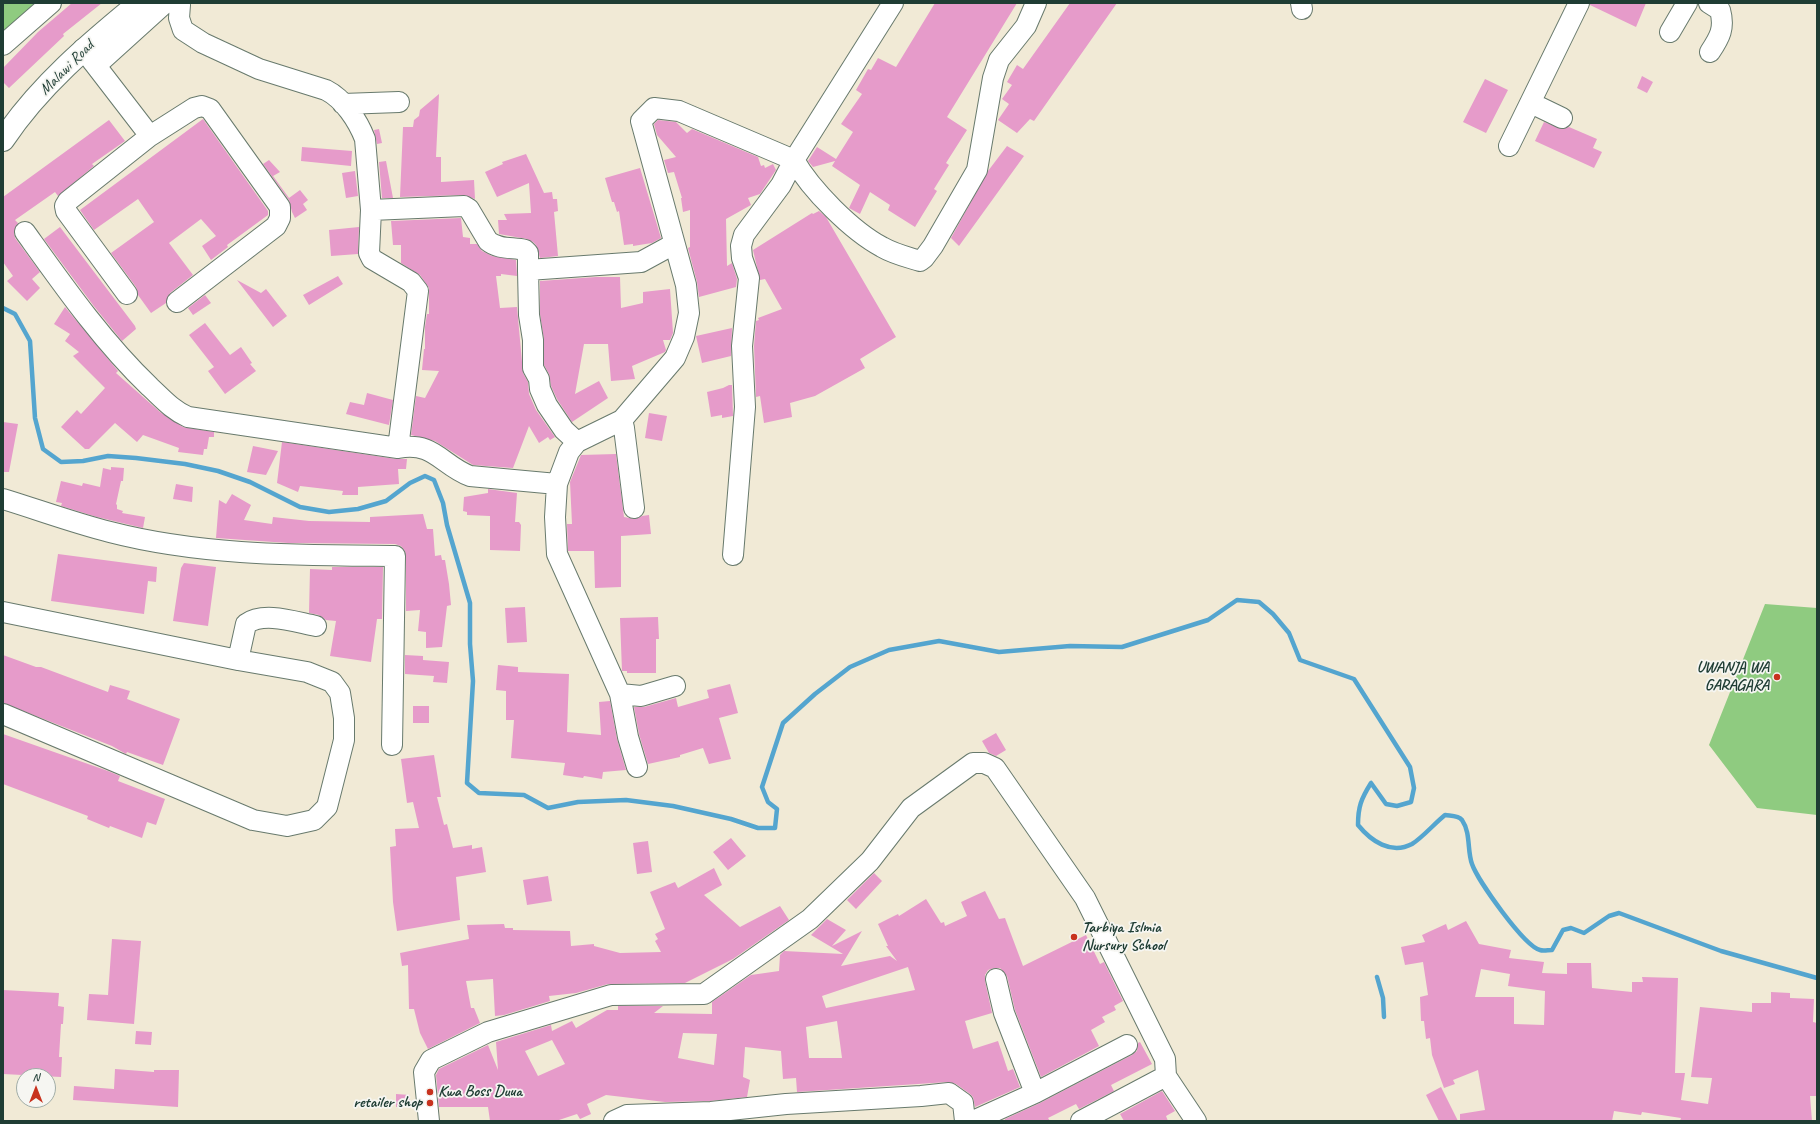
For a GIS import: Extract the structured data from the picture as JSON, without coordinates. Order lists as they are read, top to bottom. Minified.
{"streets":{"main road":["Malawi Road"]},"places":["UWANJA WA GARAGARA","Tarbiya Islmia Nursury School","Kwa Boss Duua","retailer shop"],"north":"top"}
